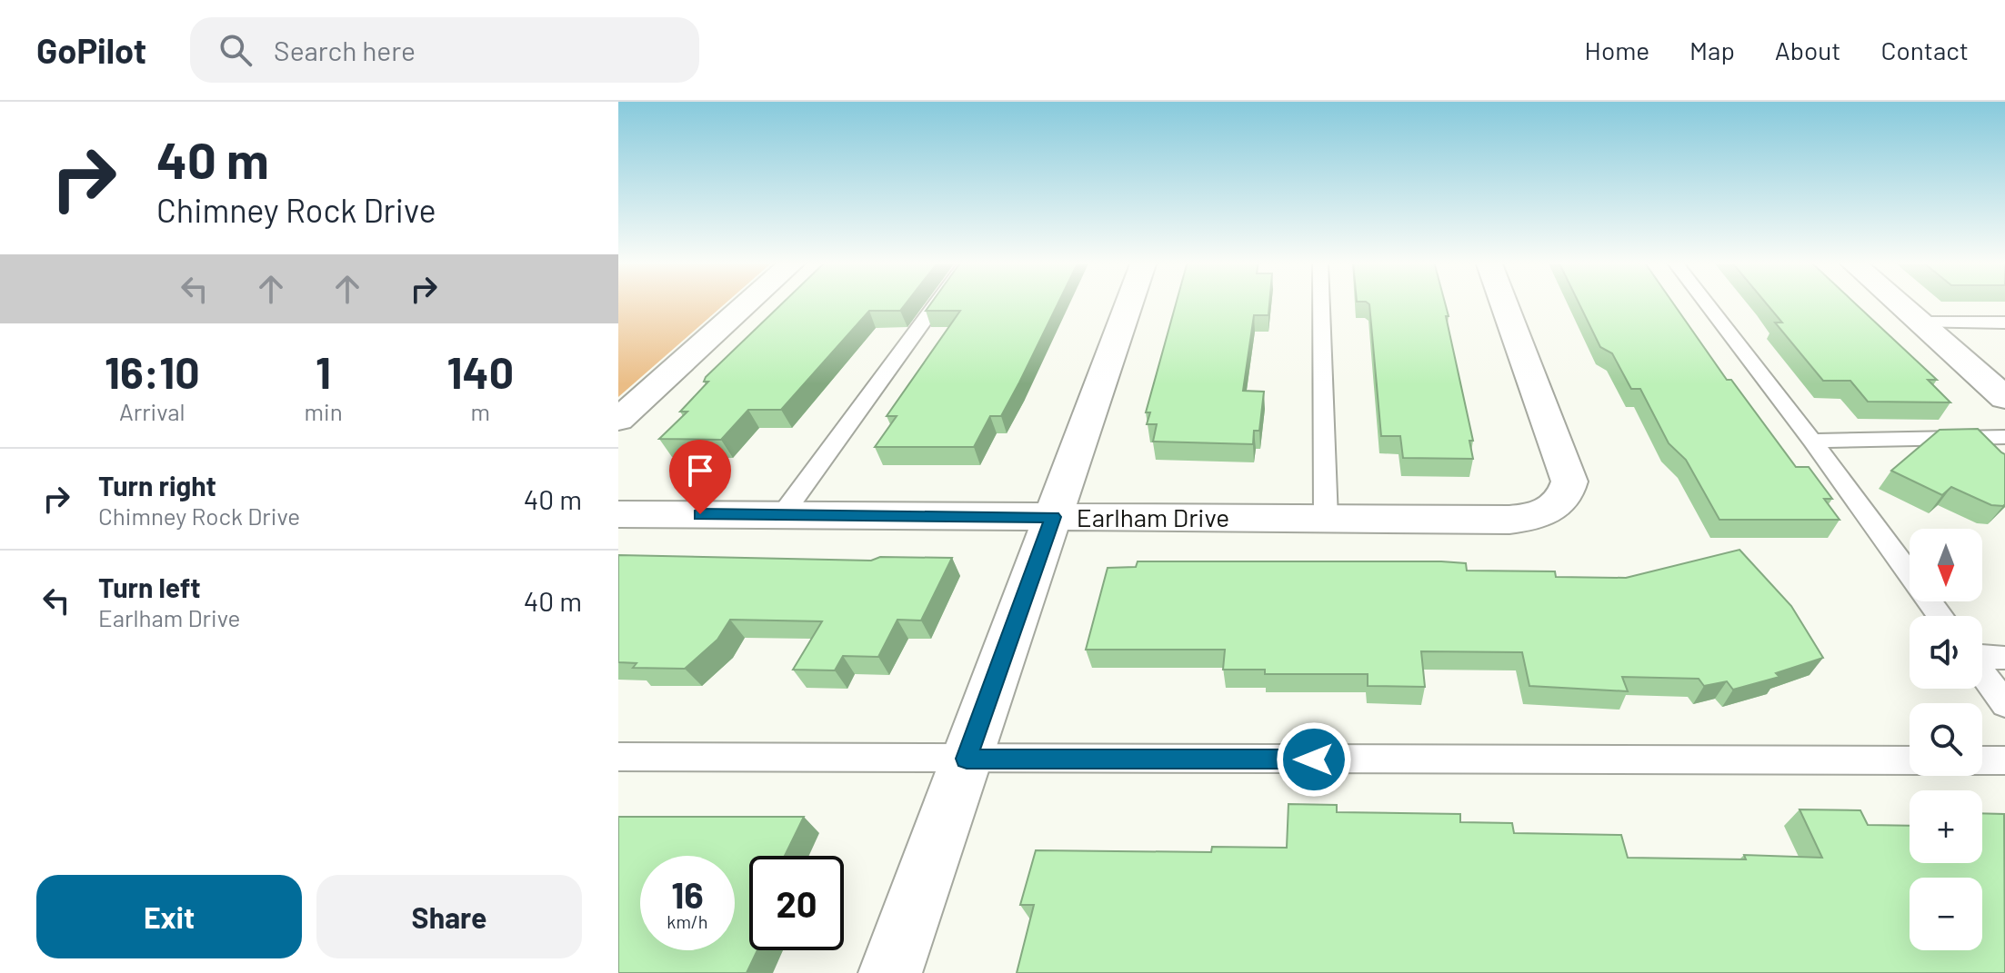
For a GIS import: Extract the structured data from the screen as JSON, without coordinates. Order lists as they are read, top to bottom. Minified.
{"streets":{"street":["Earlham Drive"]},"north":"bottom","page":{"header":"GoPilot","search":"Search here","nav":["Home","Map","About","Contact"],"turn":["40 m","Chimney Rock Drive"],"eta":["16:10","Arrival","1","min","140","m"],"list":[{"name":"Turn right","note":"Chimney Rock Drive","value":"40 m"},{"name":"Turn left","note":"Earlham Drive","value":"40 m"}],"map_buttons":["+","−"],"speed":"16 km/h","limit":"20","buttons":["Exit","Share"]}}
